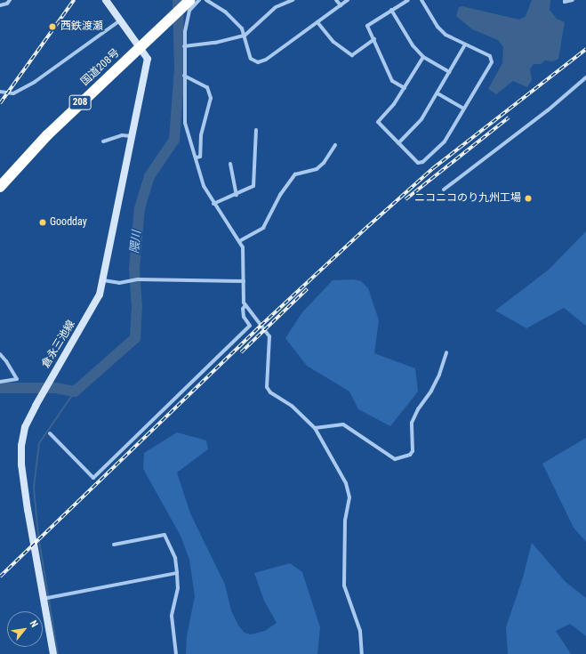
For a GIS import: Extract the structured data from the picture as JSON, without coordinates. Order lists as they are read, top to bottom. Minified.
{"streets":{"highway":["国道208号","208"],"main road":["倉永三池線"]},"crossings":[["国道208号","倉永三池線"]],"water":["隈川"],"places":["西鉄渡瀬","ニコニコのり九州工場","Goodday"],"north":"top right"}
